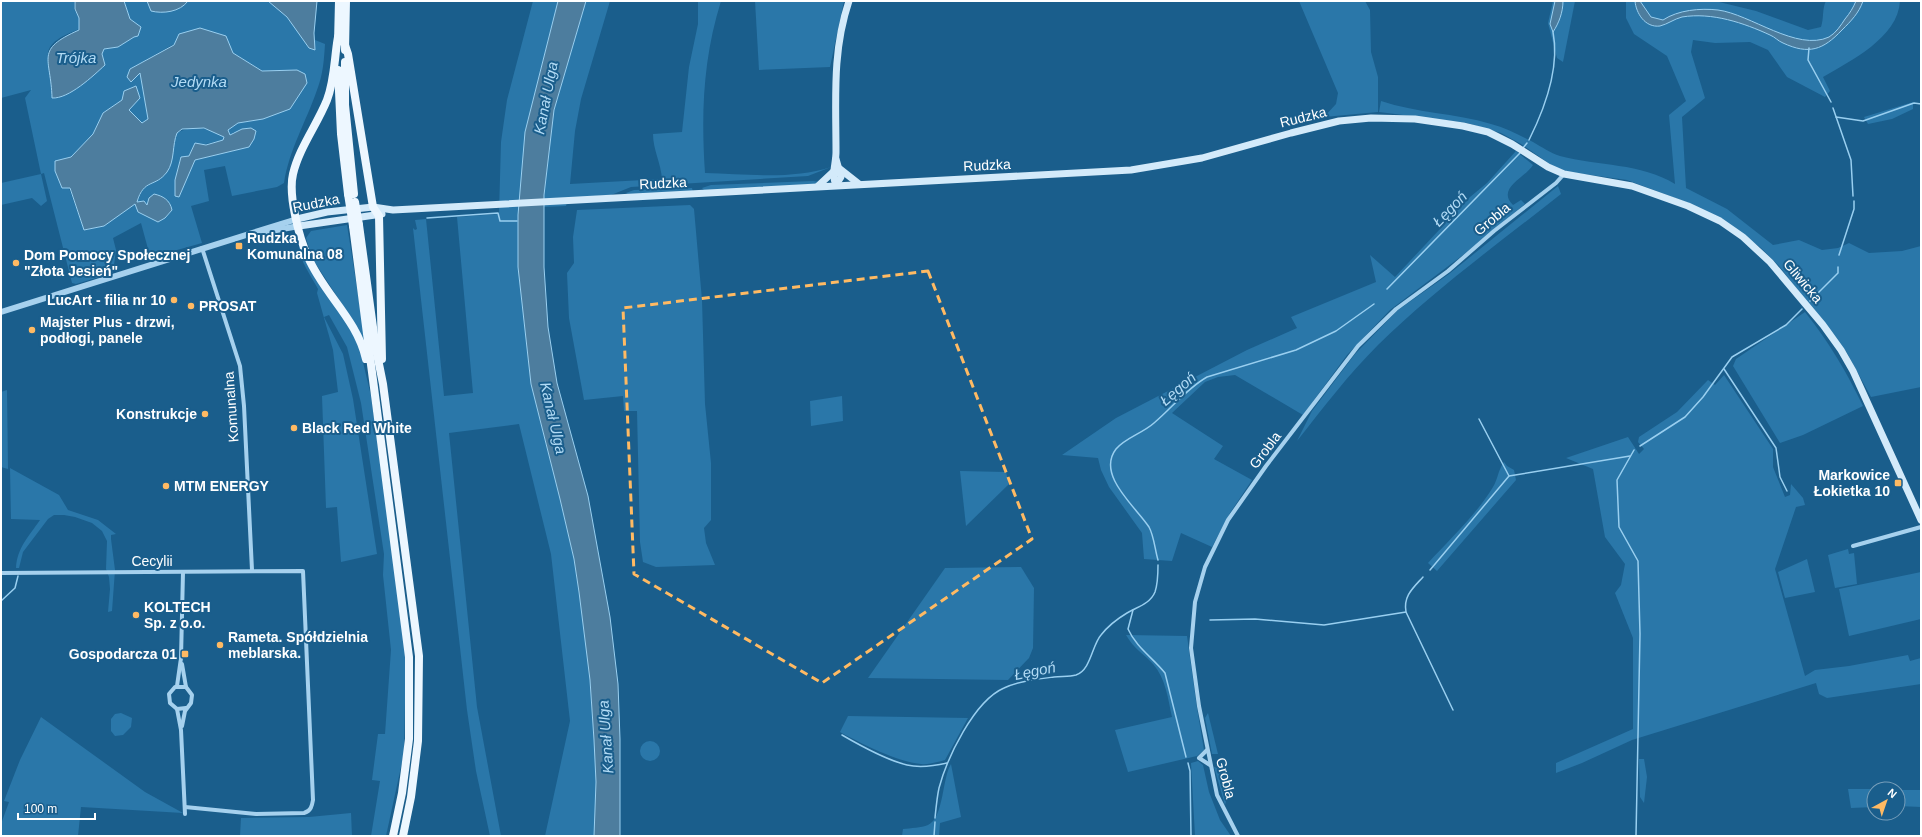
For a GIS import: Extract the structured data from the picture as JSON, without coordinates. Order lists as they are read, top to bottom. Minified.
{"streets":{"main road":["Rudzka","Gliwicka"],"street":["Grobla","Komunalna","Cecylii"]},"crossings":[["Rudzka","Grobla"],["Rudzka","Gliwicka"],["Rudzka","Komunalna"],["Grobla","Gliwicka"],["Komunalna","Cecylii"]],"water":["Trójka","Jedynka","Kanał Ulga","Łęgoń"],"places":{"transit":["Rudzka Komunalna 08","Markowice Łokietka 10","Gospodarcza 01"],"other":["Dom Pomocy Społecznej \"Złota Jesień\"","LucArt - filia nr 10","PROSAT","Majster Plus - drzwi, podłogi, panele","Konstrukcje","Black Red White","MTM ENERGY","KOLTECH Sp. z o.o.","Rameta. Spółdzielnia meblarska."]},"scale_bar":"100 m","north":"top right"}
